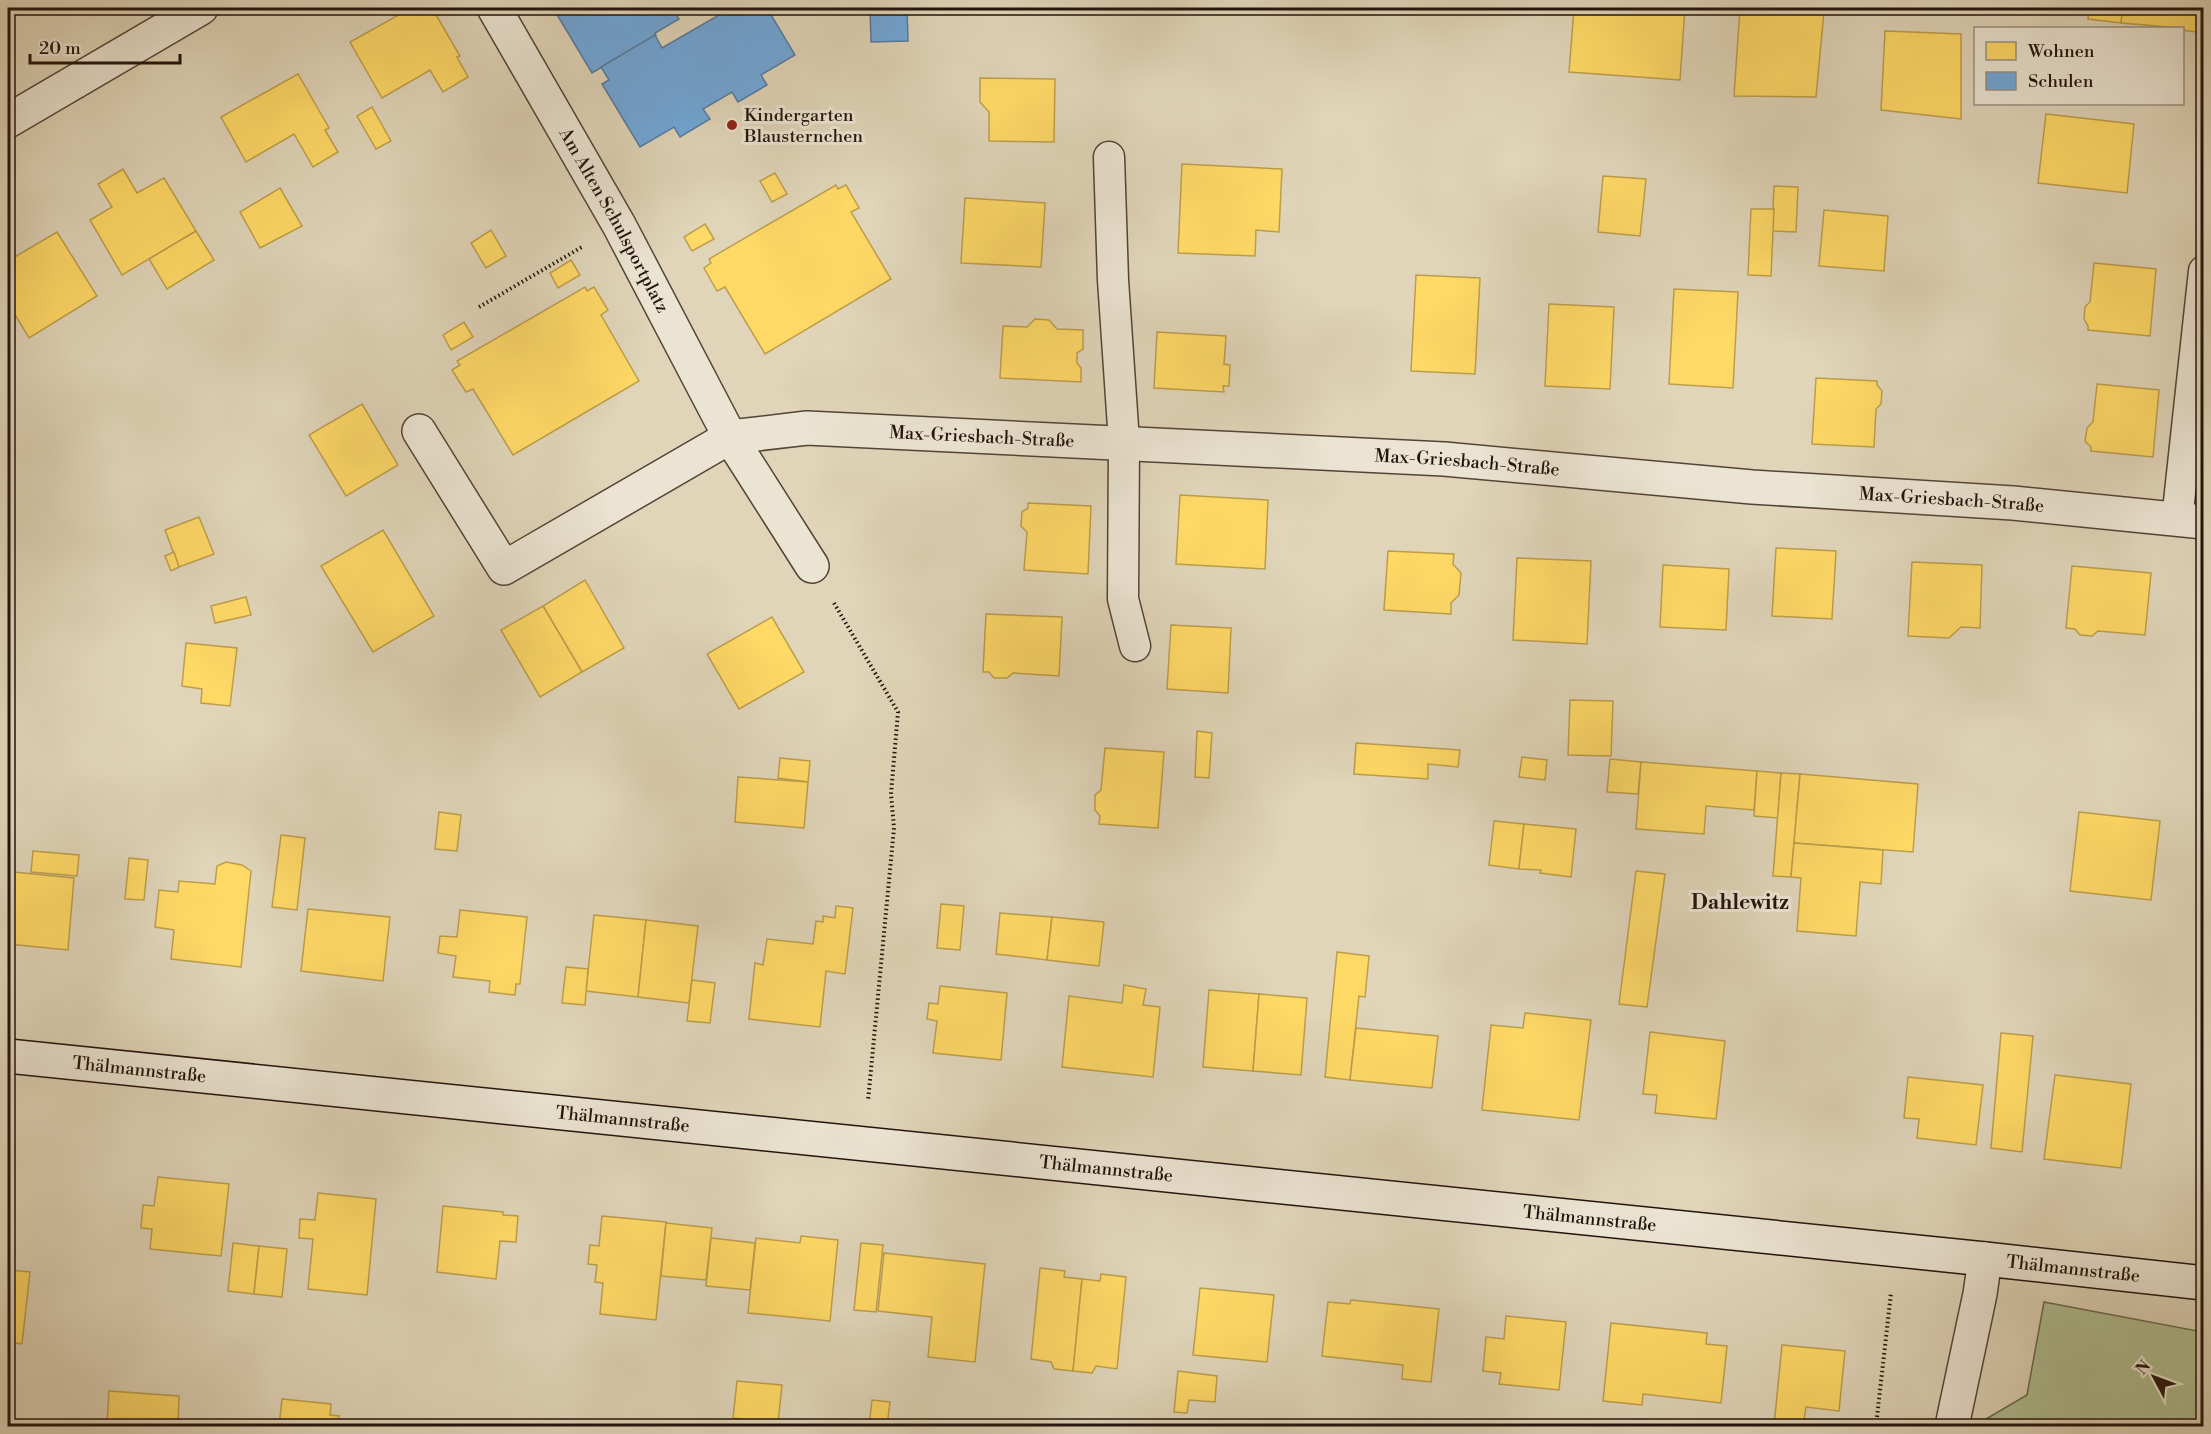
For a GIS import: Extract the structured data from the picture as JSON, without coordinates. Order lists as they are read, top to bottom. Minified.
{"streets":{"street":["Am Alten Schulsportplatz","Max-Griesbach-Straße","Thälmannstraße"]},"crossings":[["Am Alten Schulsportplatz","Max-Griesbach-Straße"]],"districts":["Dahlewitz"],"places":["Kindergarten Blausternchen"],"legend":["Wohnen","Schulen"],"scale_bar":"20 m","north":"top left"}
